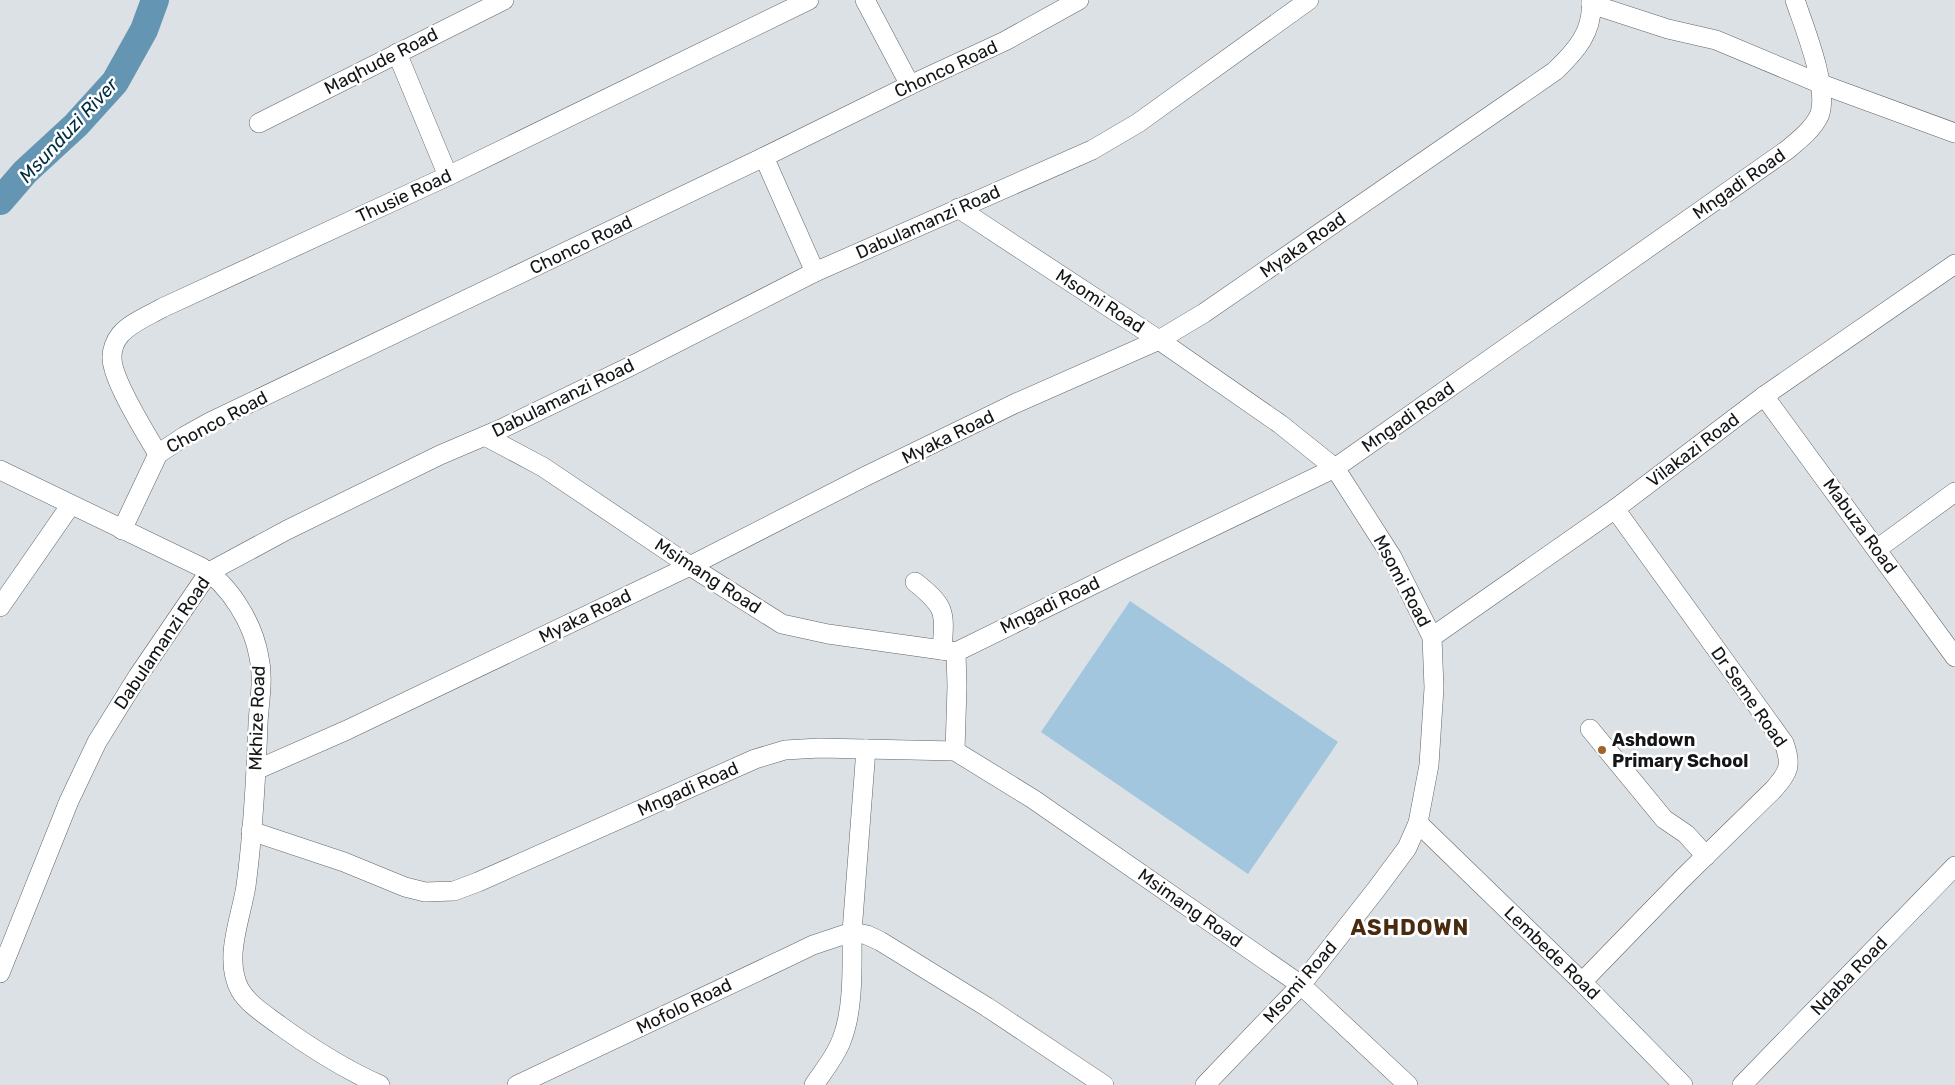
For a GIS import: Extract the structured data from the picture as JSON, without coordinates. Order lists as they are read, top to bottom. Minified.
{"streets":{"street":["Maqhude Road","Chonco Road","Mngadi Road","Thusie Road","Dabulamanzi Road","Myaka Road","Msomi Road","Vilakazi Road","Mabuza Road","Msimang Road","Dr Seme Road","Mkhize Road","Lembede Road","Ndaba Road","Mofolo Road"]},"crossings":[["Chonco Road","Thusie Road"],["Chonco Road","Mkhize Road"],["Mngadi Road","Msomi Road"],["Mngadi Road","Msimang Road"],["Mngadi Road","Mkhize Road"],["Dabulamanzi Road","Msomi Road"],["Dabulamanzi Road","Msimang Road"],["Dabulamanzi Road","Mkhize Road"],["Myaka Road","Msomi Road"],["Myaka Road","Msimang Road"],["Myaka Road","Mkhize Road"],["Msomi Road","Vilakazi Road"],["Msomi Road","Msimang Road"],["Msomi Road","Lembede Road"],["Vilakazi Road","Mabuza Road"],["Vilakazi Road","Dr Seme Road"],["Dr Seme Road","Lembede Road"]],"districts":["ASHDOWN"],"water":["Msunduzi River"],"places":["Ashdown Primary School"]}
